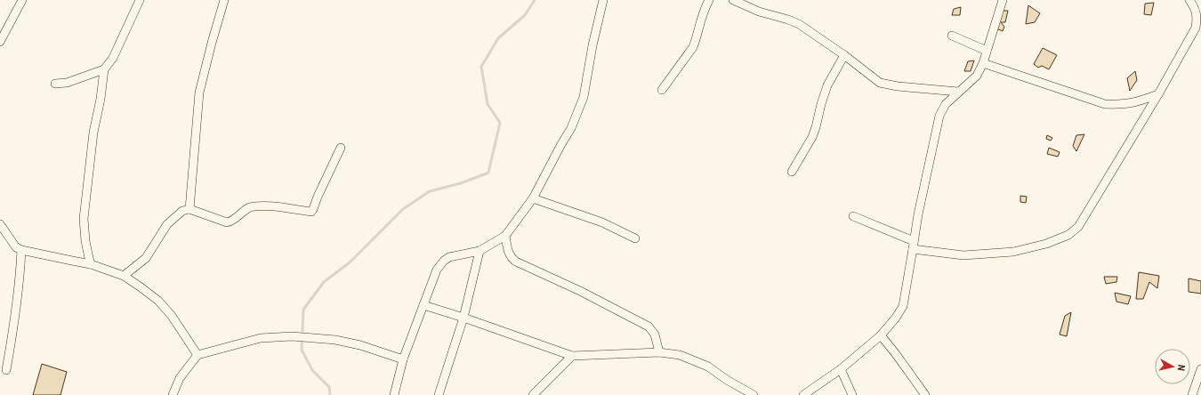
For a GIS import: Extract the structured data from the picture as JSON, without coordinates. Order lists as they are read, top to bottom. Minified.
{"north":"right"}
